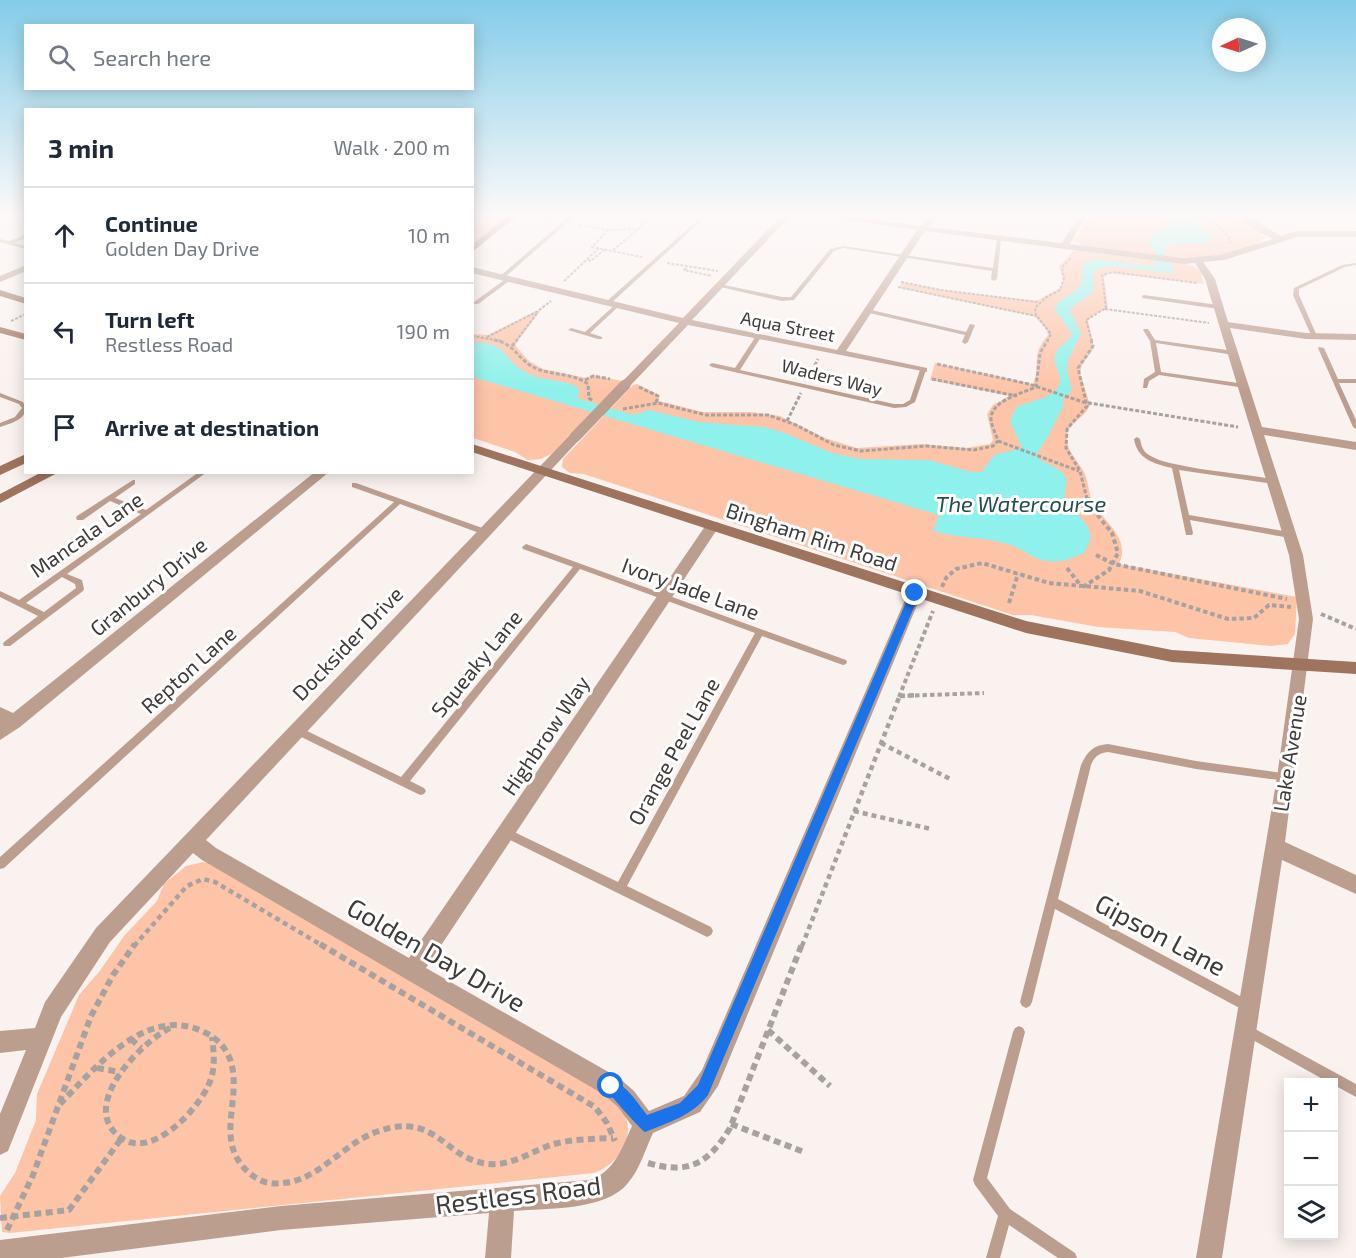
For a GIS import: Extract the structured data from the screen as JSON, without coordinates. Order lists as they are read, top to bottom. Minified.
{"streets":{"street":["Aqua Street","Bingham Rim Road","Granbury Drive","Docksider Drive","Highbrow Way","Lake Avenue","Golden Day Drive","Restless Road"],"lane":["Waders Way","Mancala Lane","Ivory Jade Lane","Squeaky Lane","Repton Lane","Orange Peel Lane","Gipson Lane"]},"crossings":[["Aqua Street","Waders Way"],["Aqua Street","Docksider Drive"],["Bingham Rim Road","Docksider Drive"],["Bingham Rim Road","Highbrow Way"],["Bingham Rim Road","Lake Avenue"],["Ivory Jade Lane","Squeaky Lane"],["Ivory Jade Lane","Highbrow Way"],["Ivory Jade Lane","Orange Peel Lane"],["Docksider Drive","Golden Day Drive"],["Highbrow Way","Golden Day Drive"],["Lake Avenue","Gipson Lane"],["Golden Day Drive","Restless Road"]],"water":["The Watercourse"],"north":"left","page":{"search":"Search here","heading":["3 min","Walk · 200 m"],"list":[["Continue","Golden Day Drive","10 m"],["Turn left","Restless Road","190 m"],"Arrive at destination"],"map_buttons":["+","−"]}}
